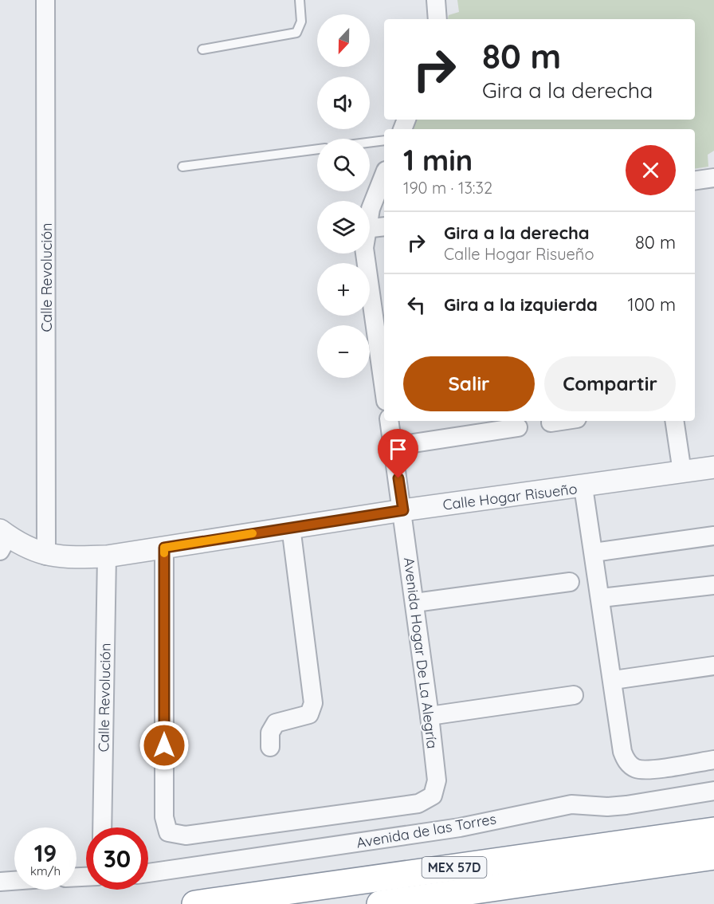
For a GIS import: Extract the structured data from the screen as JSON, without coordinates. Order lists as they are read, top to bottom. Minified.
{"streets":{"highway":["MEX 57D"],"street":["Calle Revolución","Calle Hogar Risueño","Avenida Hogar De La Alegría","Avenida de las Torres"]},"crossings":[["Calle Revolución","Calle Hogar Risueño"],["Calle Hogar Risueño","Avenida Hogar De La Alegría"]],"north":"bottom","page":{"map_buttons":["+","−"],"turn":["80 m","Gira a la derecha"],"heading":["1 min","190 m · 13:32"],"list":[{"name":"Gira a la derecha","note":"Calle Hogar Risueño","value":"80 m"},{"name":"Gira a la izquierda","value":"100 m"}],"buttons":["Salir","Compartir"],"speed":"19 km/h","limit":"30"}}
